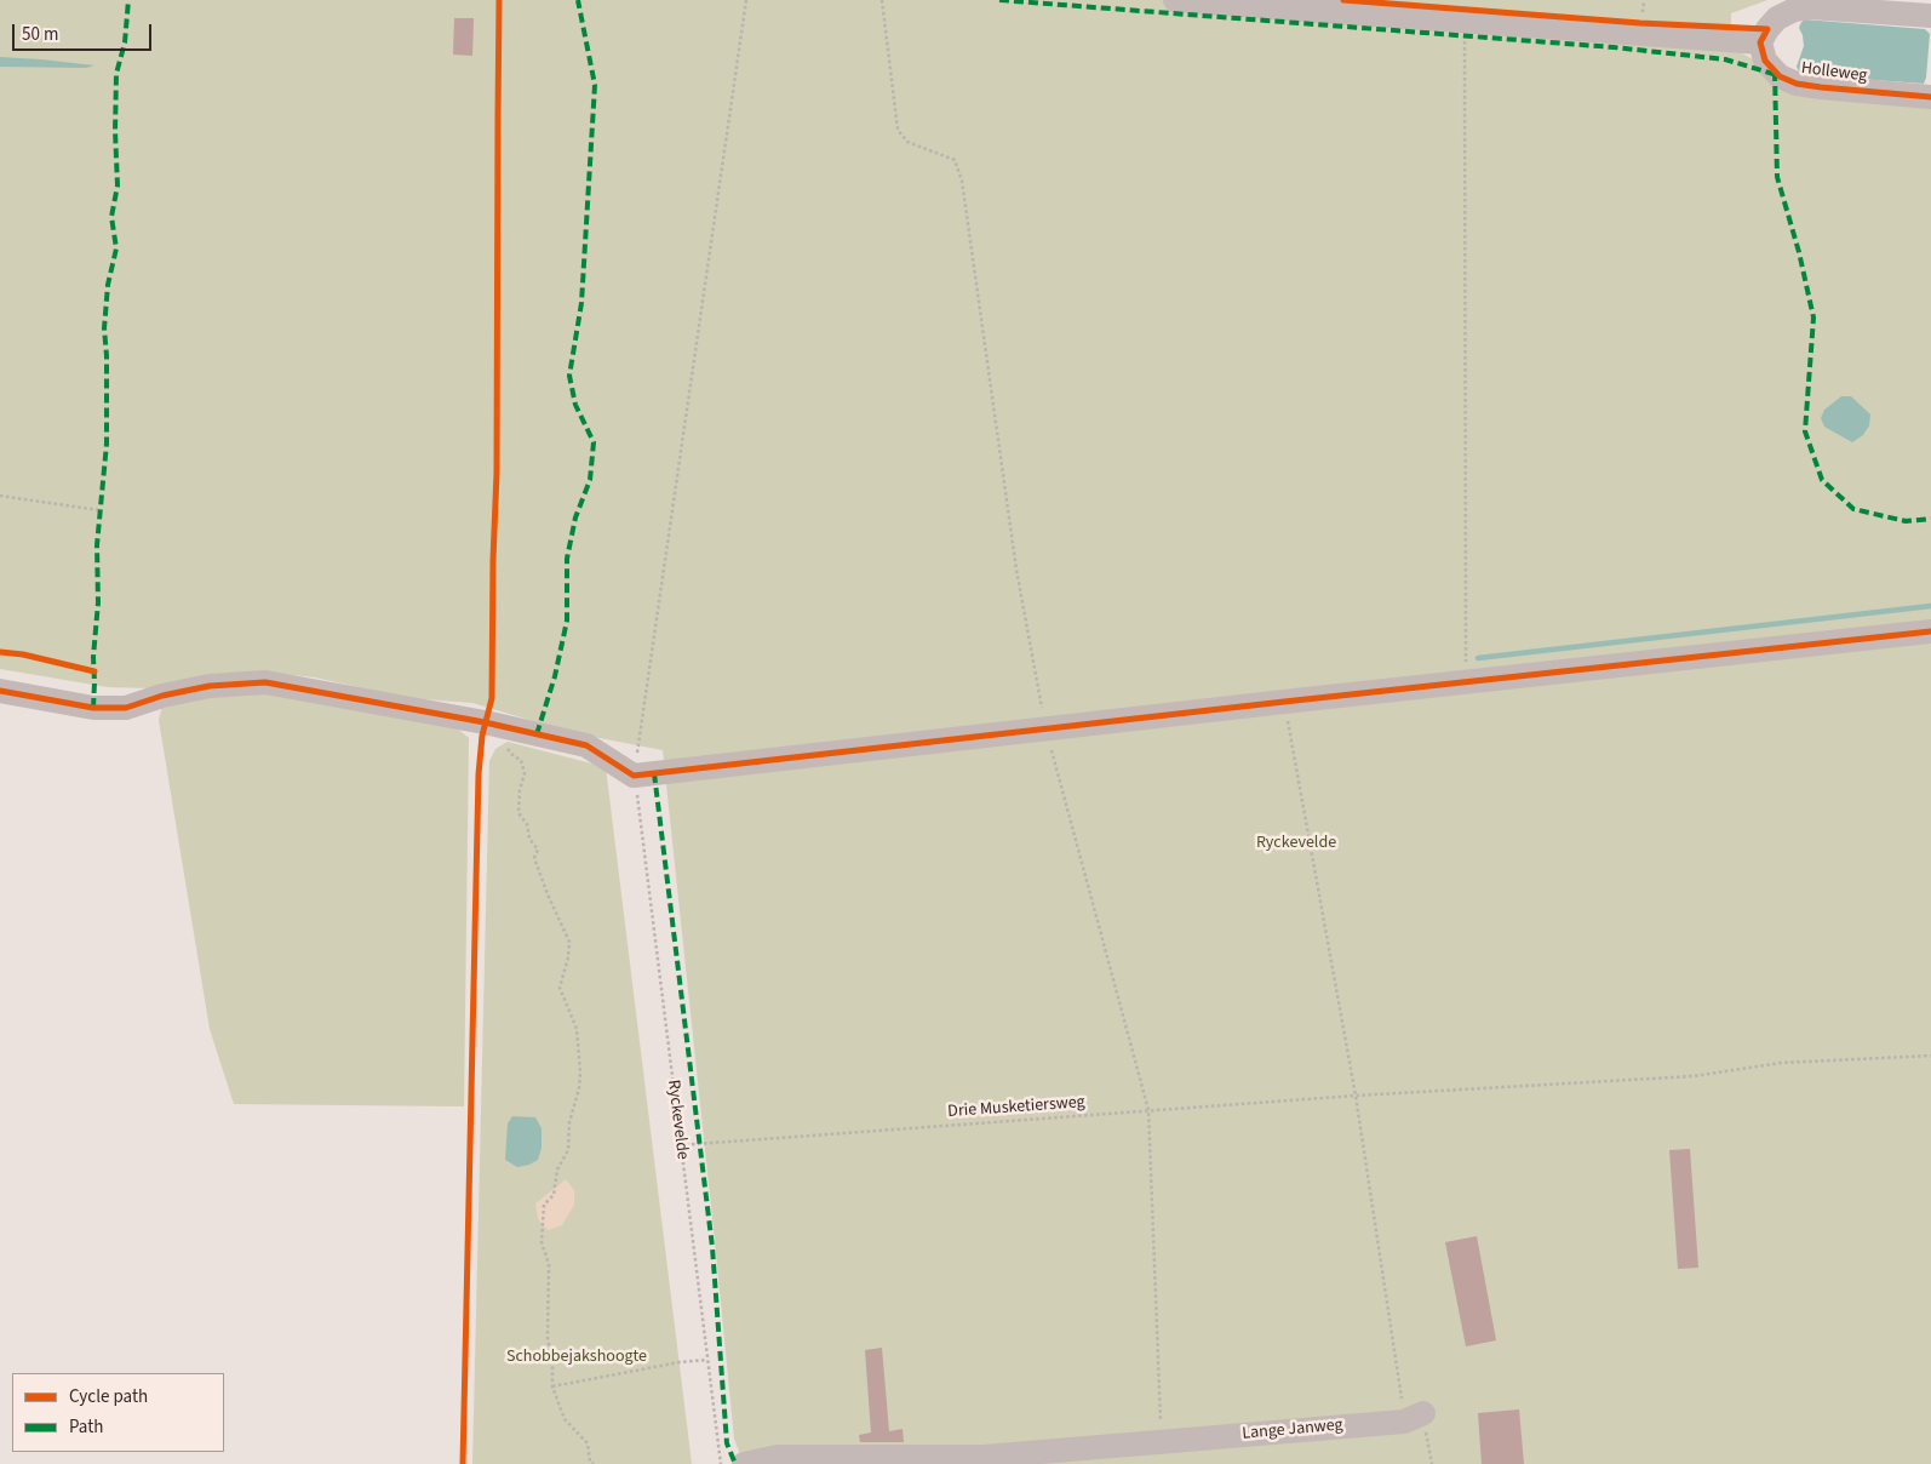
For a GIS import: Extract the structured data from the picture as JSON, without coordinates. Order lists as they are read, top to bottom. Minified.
{"streets":{"street":["Holleweg","Lange Janweg"],"path":["Drie Musketiersweg","Ryckevelde"]},"crossings":[["Drie Musketiersweg","Ryckevelde"]],"parks":["Ryckevelde","Schobbejakshoogte"],"legend":["Cycle path","Path"],"scale_bar":"50 m"}
